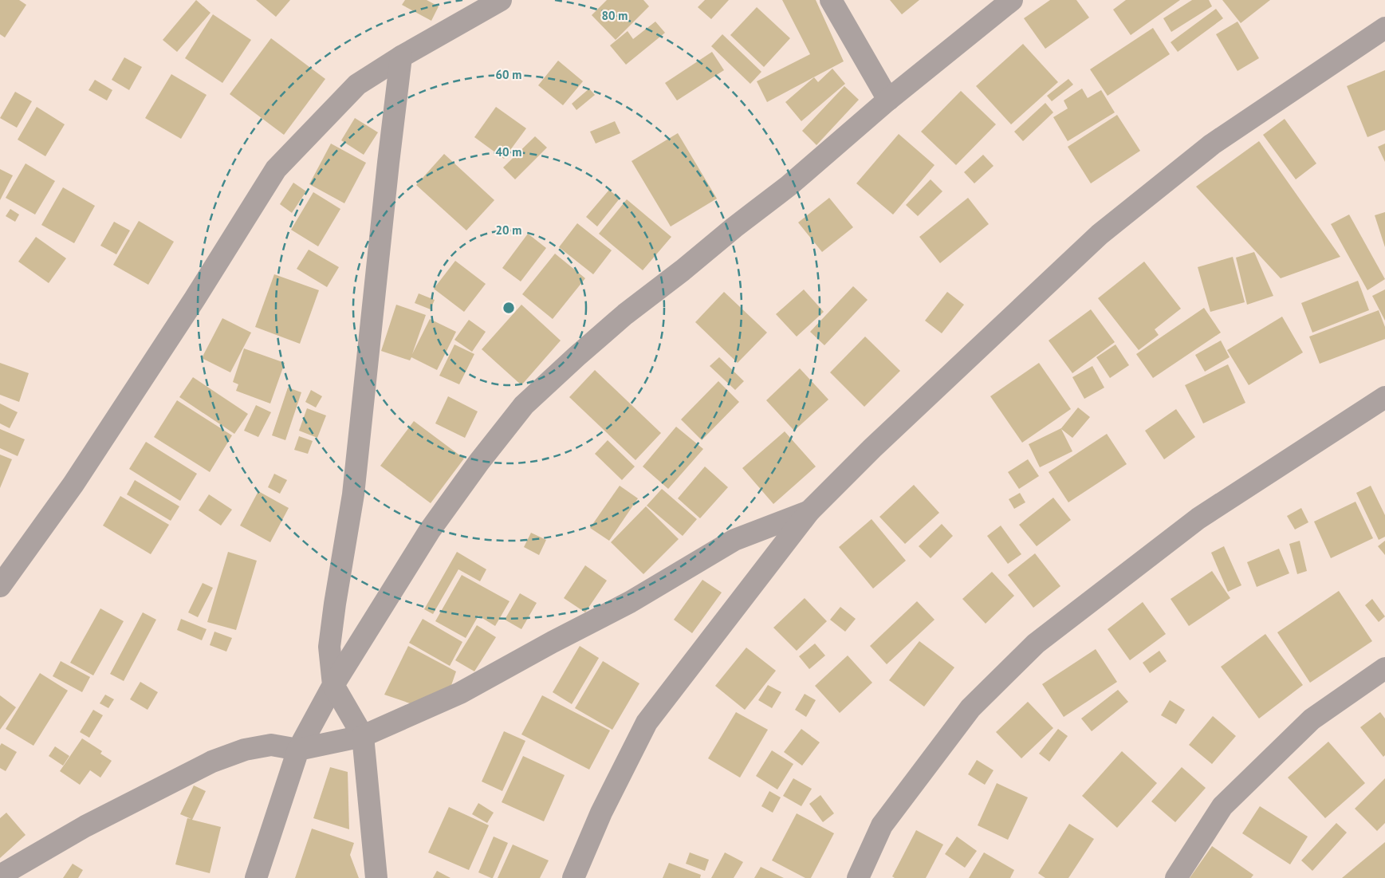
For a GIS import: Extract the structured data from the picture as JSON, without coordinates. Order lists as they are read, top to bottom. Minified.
{"rings":["80 m","60 m","40 m","20 m"]}
